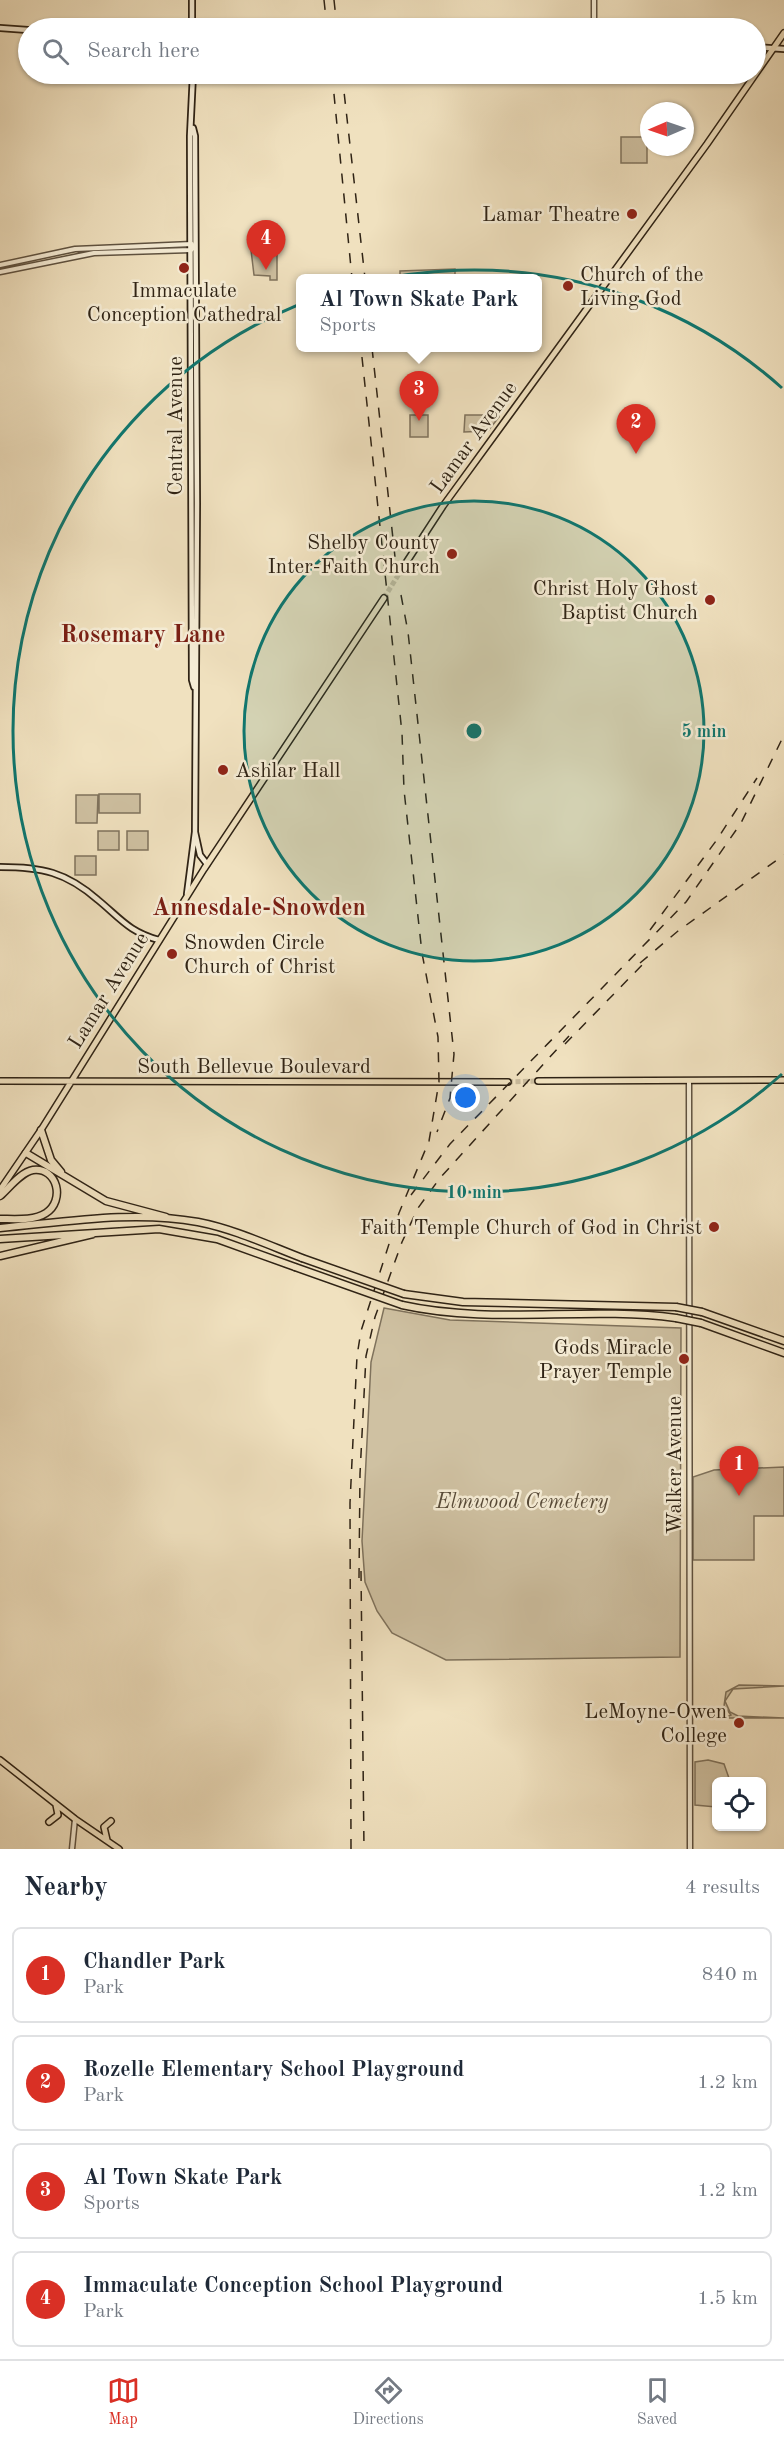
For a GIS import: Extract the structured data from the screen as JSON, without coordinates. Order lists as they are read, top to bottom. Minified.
{"streets":{"main road":["Central Avenue","Lamar Avenue","South Bellevue Boulevard"],"street":["Walker Avenue"]},"crossings":[["Central Avenue","Lamar Avenue"],["Lamar Avenue","South Bellevue Boulevard"]],"districts":["Rosemary Lane","Annesdale-Snowden"],"parks":["Elmwood Cemetery"],"places":["Lamar Theatre","Immaculate Conception Cathedral","Church of the Living God","Shelby County Inter-Faith Church","Christ Holy Ghost Baptist Church","Ashlar Hall","Snowden Circle Church of Christ","Faith Temple Church of God in Christ","Gods Miracle Prayer Temple","LeMoyne-Owen College"],"north":"left","page":{"search":"Search here","pins":["4","3","2","1"],"popup":["Al Town Skate Park","Sports"],"heading":["Nearby","4 results"],"list":[{"mark":"1","name":"Chandler Park","note":"Park","value":"840 m"},{"mark":"2","name":"Rozelle Elementary School Playground","note":"Park","value":"1.2 km"},{"mark":"3","name":"Al Town Skate Park","note":"Sports","value":"1.2 km"},{"mark":"4","name":"Immaculate Conception School Playground","note":"Park","value":"1.5 km"}],"nav":["Map","Directions","Saved"]},"rings":["5 min","10 min"]}
